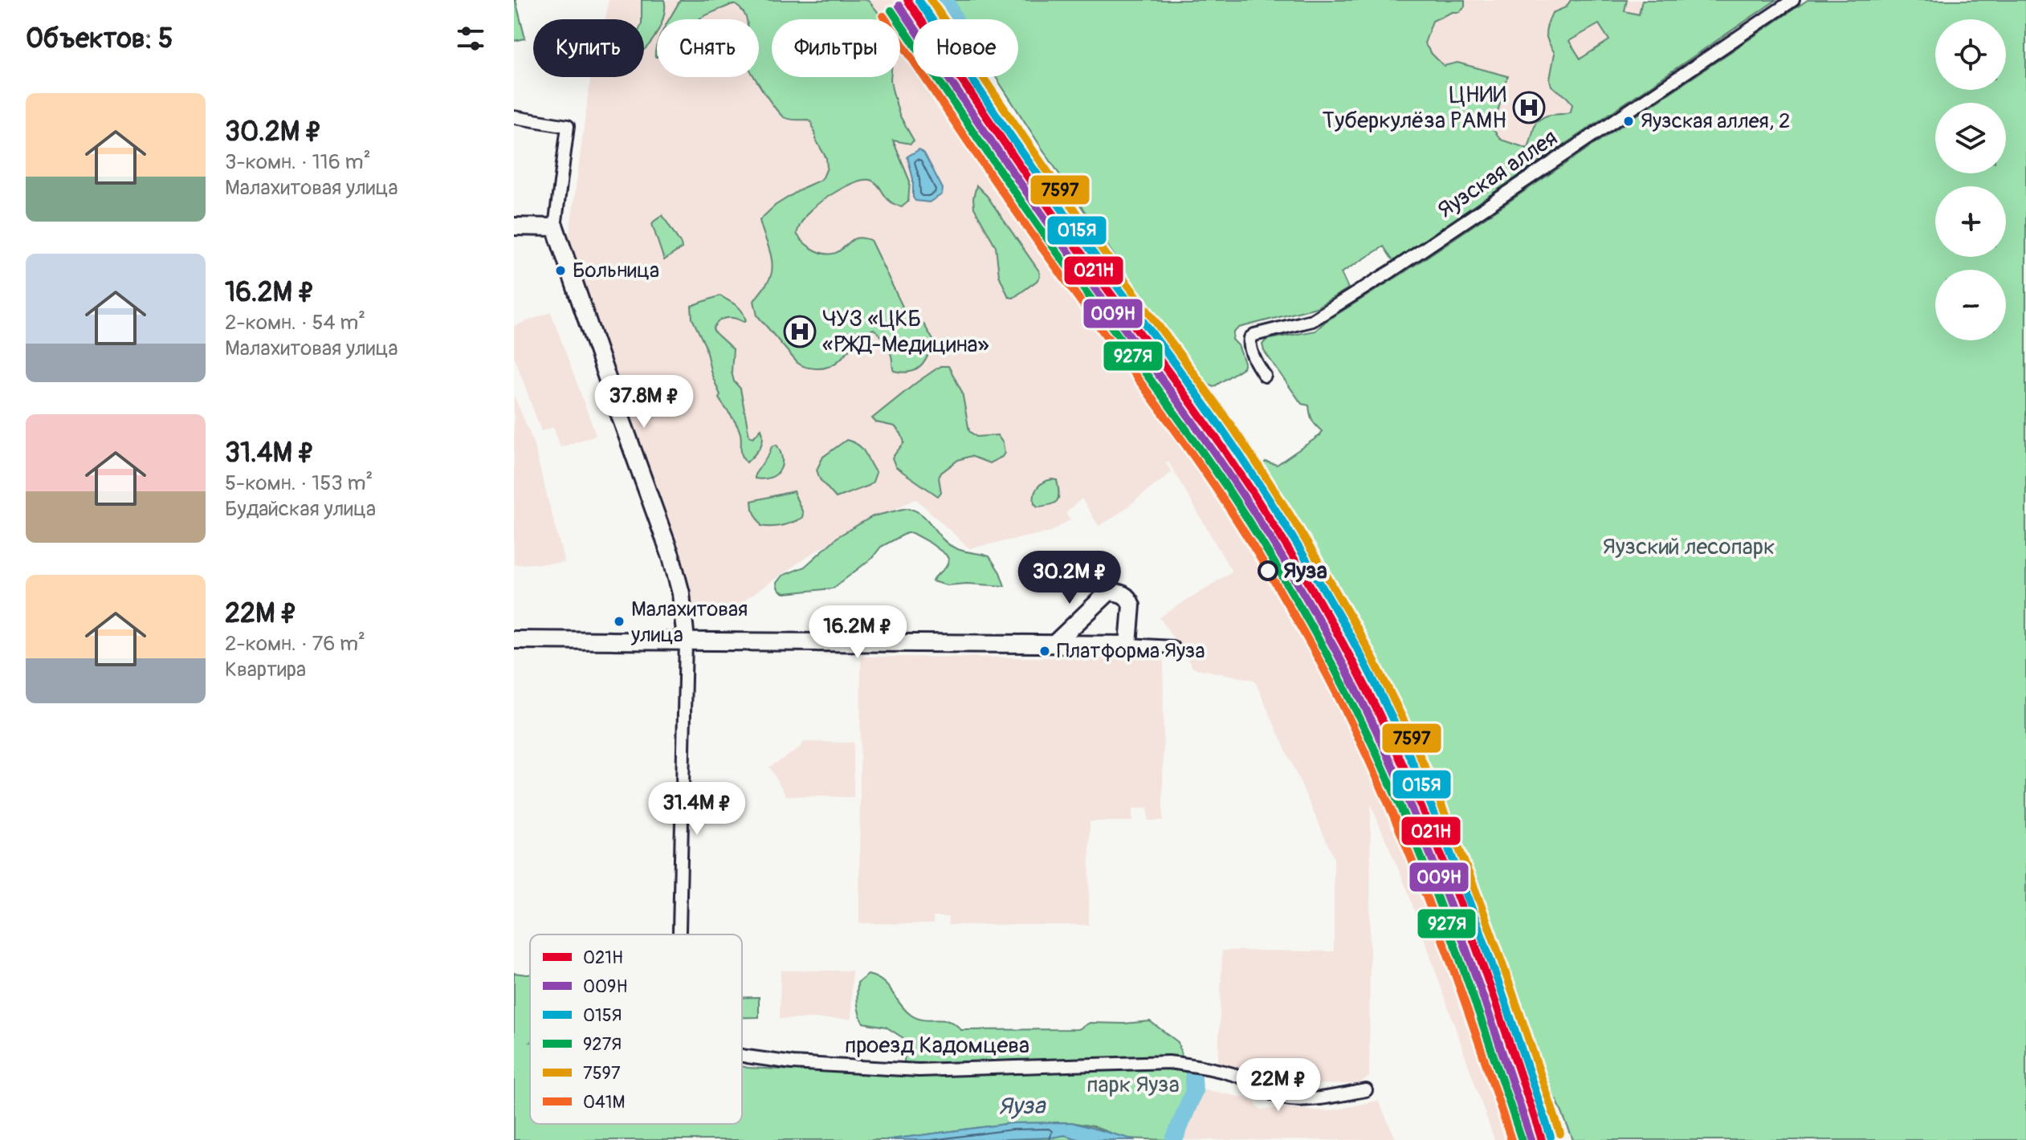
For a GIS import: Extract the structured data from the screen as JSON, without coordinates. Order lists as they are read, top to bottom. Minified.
{"streets":{"street":["Яузская аллея","проезд Кадомцева"]},"water":["Яуза"],"parks":["Яузский лесопарк","парк Яуза"],"places":{"hospital":["ЦНИИ Туберкулёза РАМН","ЧУЗ «ЦКБ «РЖД-Медицина»"],"other":["Яузская аллея, 2","Больница","Яуза","Малахитовая улица","Платформа Яуза"]},"lines":["transit line 021Н","transit line 015Я","transit line 7597","transit line 009Н","transit line 927Я","transit line 041М"],"legend":["021Н","009Н","015Я","927Я","7597","041М"],"page":{"heading":"Объектов: 5","map_buttons":["+","−"],"chip":["Купить","Снять","Фильтры","Новое"],"list":[{"name":"30.2M ₽","note":"3-комн. · 116 m² · Малахитовая улица"},{"name":"16.2M ₽","note":"2-комн. · 54 m² · Малахитовая улица"},{"name":"31.4M ₽","note":"5-комн. · 153 m² · Будайская улица"},{"name":"22M ₽","note":"2-комн. · 76 m² · Квартира"}],"price":["37.8M ₽","30.2M ₽","16.2M ₽","31.4M ₽","22M ₽"]}}
